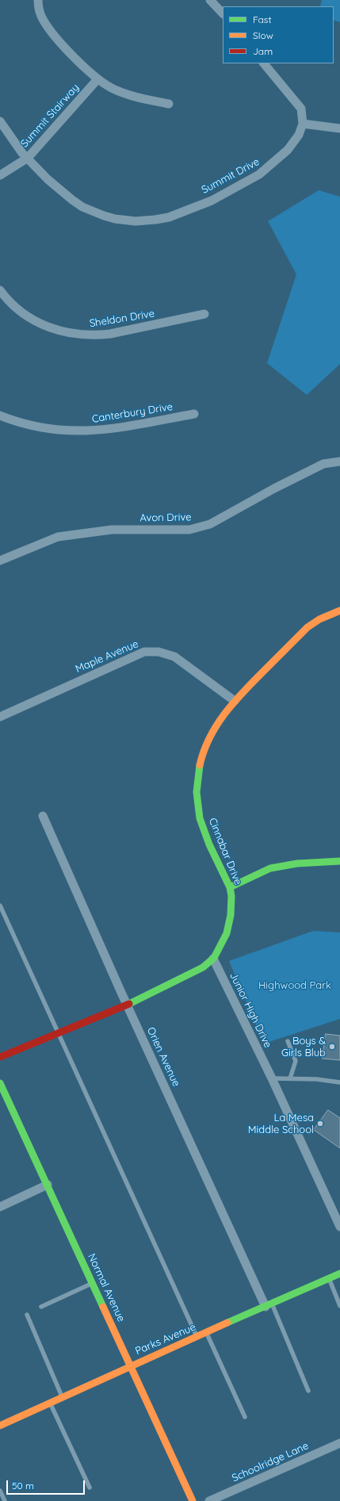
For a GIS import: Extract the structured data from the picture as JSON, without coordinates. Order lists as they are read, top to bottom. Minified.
{"streets":{"street":["Summit Stairway","Summit Drive","Sheldon Drive","Canterbury Drive","Avon Drive","Maple Avenue","Cinnabar Drive","Junior High Drive","Orien Avenue","Normal Avenue","Parks Avenue","Schoolridge Lane"]},"crossings":[["Summit Stairway","Summit Drive"],["Maple Avenue","Cinnabar Drive"],["Cinnabar Drive","Junior High Drive"],["Cinnabar Drive","Orien Avenue"],["Orien Avenue","Parks Avenue"],["Normal Avenue","Parks Avenue"]],"parks":["Highwood Park"],"places":["Boys & Girls Blub","La Mesa Middle School"],"legend":["Fast","Slow","Jam"],"scale_bar":"50 m"}
